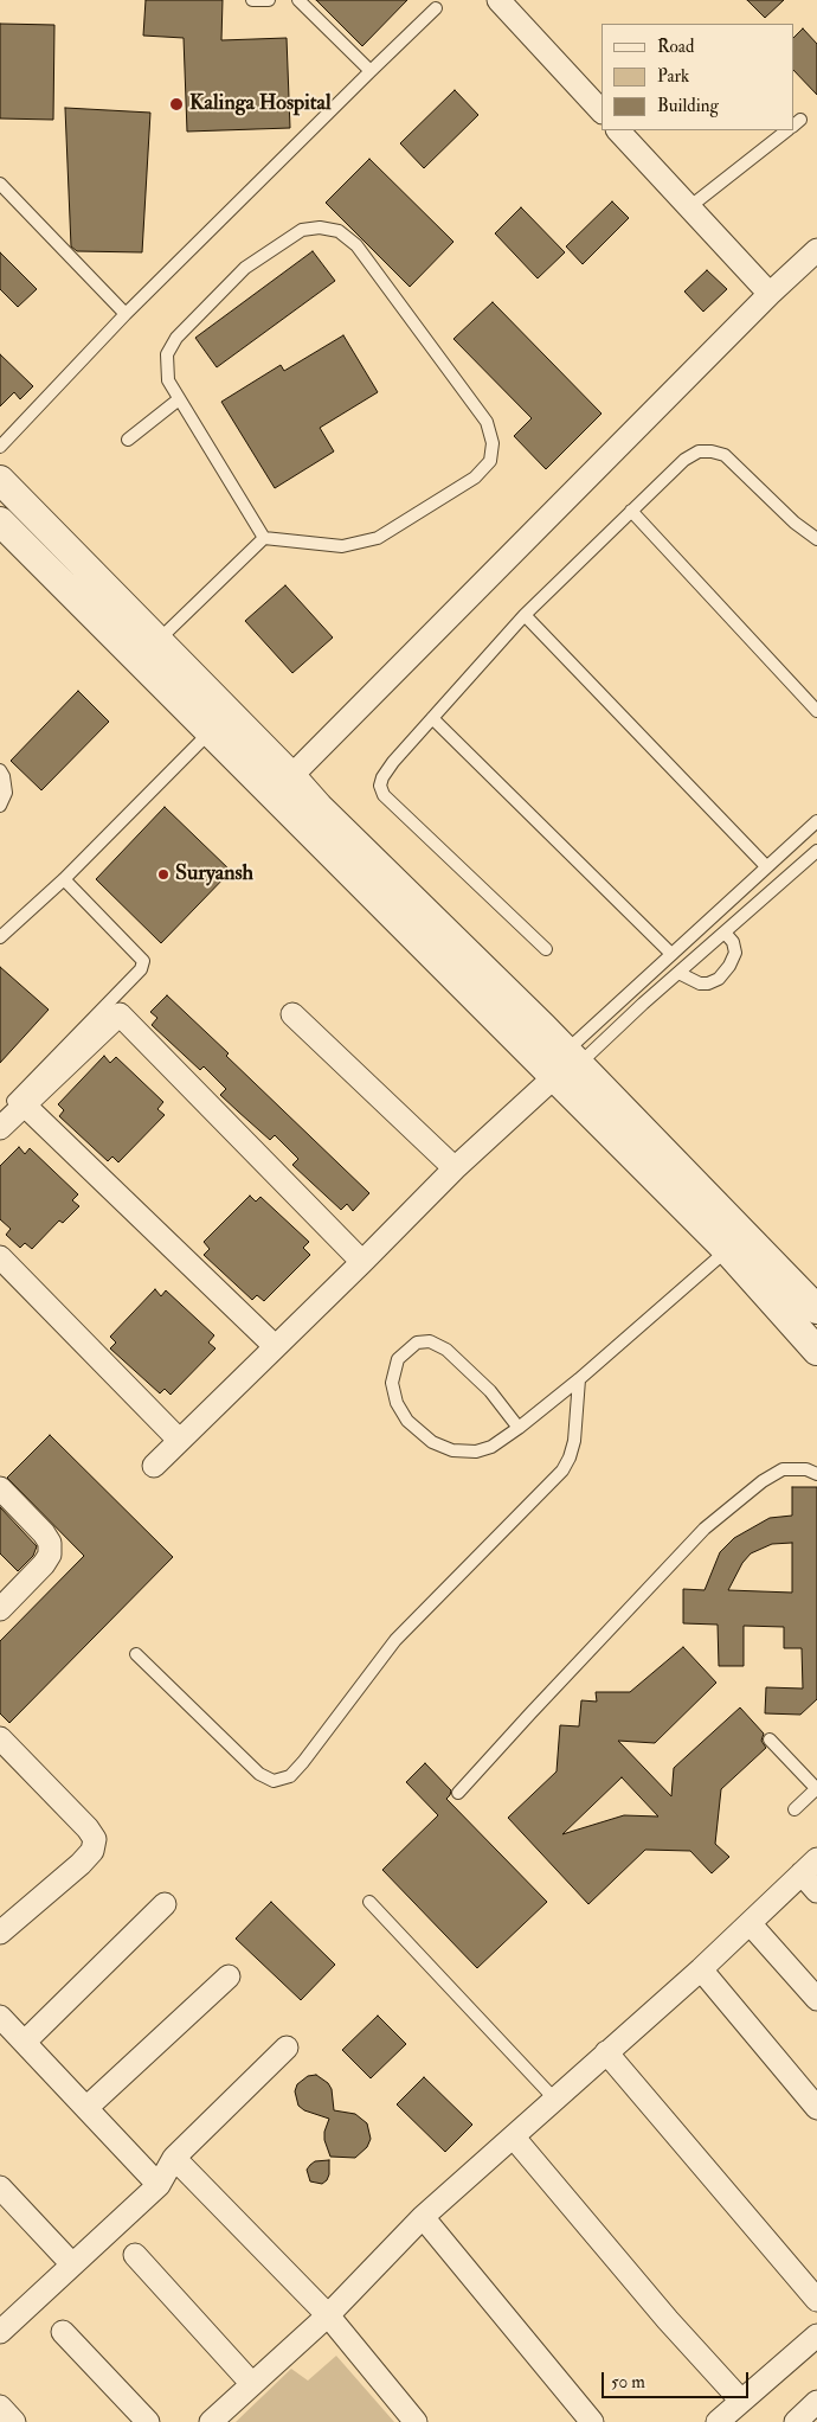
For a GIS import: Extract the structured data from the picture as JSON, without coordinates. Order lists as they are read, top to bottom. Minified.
{"places":["Kalinga Hospital","Suryansh"],"legend":["Road","Park","Building"],"scale_bar":"50 m"}
